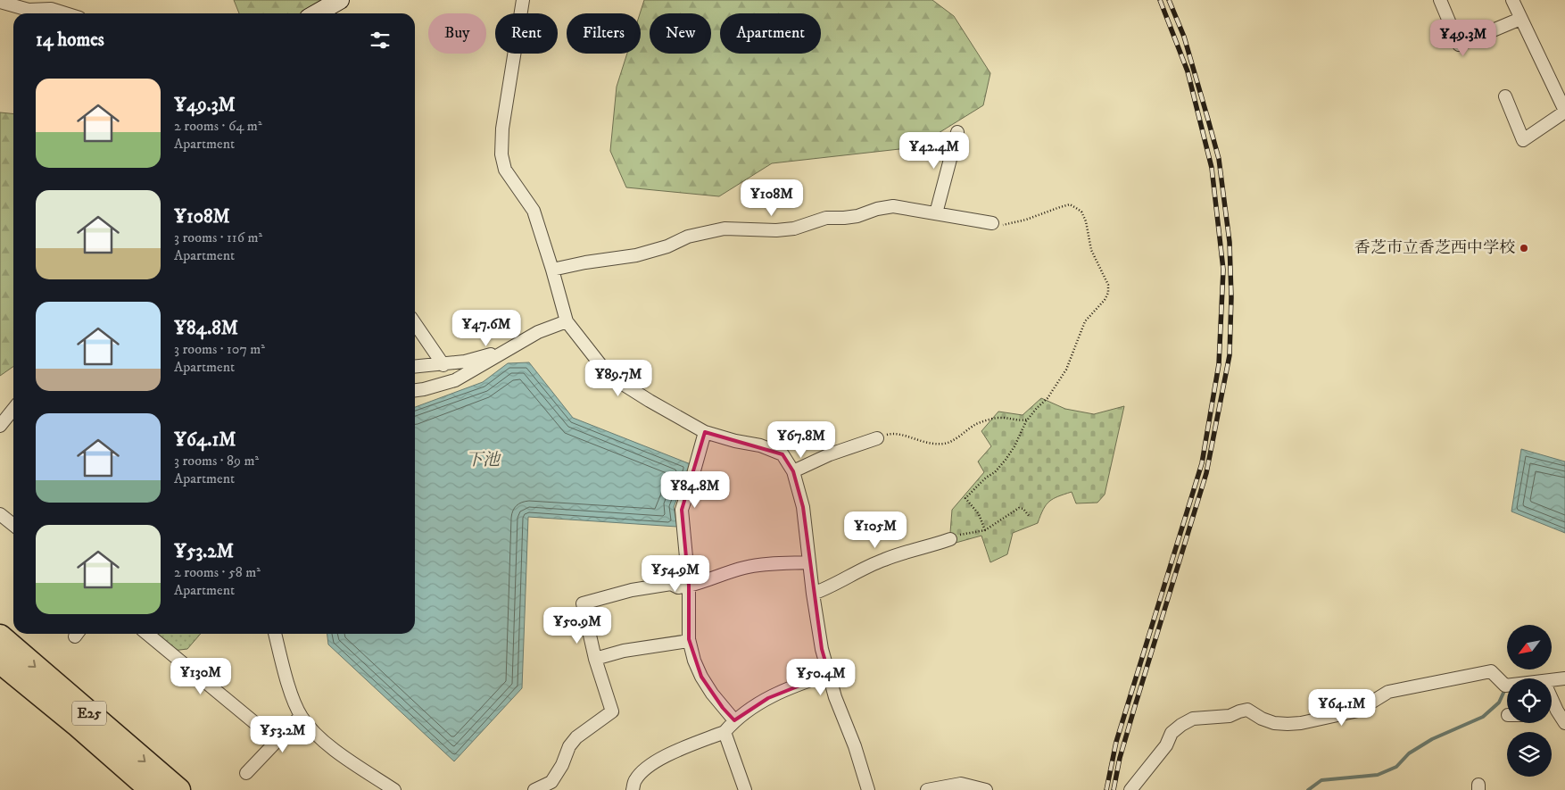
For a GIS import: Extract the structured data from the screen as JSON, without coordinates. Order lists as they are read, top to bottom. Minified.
{"streets":{"highway":["E25"]},"water":["下池"],"places":["香芝市立香芝西中学校"],"north":"bottom left","page":{"chip":["Buy","Rent","Filters","New","Apartment"],"heading":"14 homes","price":["¥49.3M","¥42.4M","¥108M","¥47.6M","¥89.7M","¥67.8M","¥84.8M","¥105M","¥54.9M","¥50.9M","¥130M","¥50.4M","¥64.1M","¥53.2M"],"list":[{"name":"¥49.3M","note":"2 rooms · 64 m² · Apartment"},{"name":"¥108M","note":"3 rooms · 116 m² · Apartment"},{"name":"¥84.8M","note":"3 rooms · 107 m² · Apartment"},{"name":"¥64.1M","note":"3 rooms · 89 m² · Apartment"},{"name":"¥53.2M","note":"2 rooms · 58 m² · Apartment"}]}}
